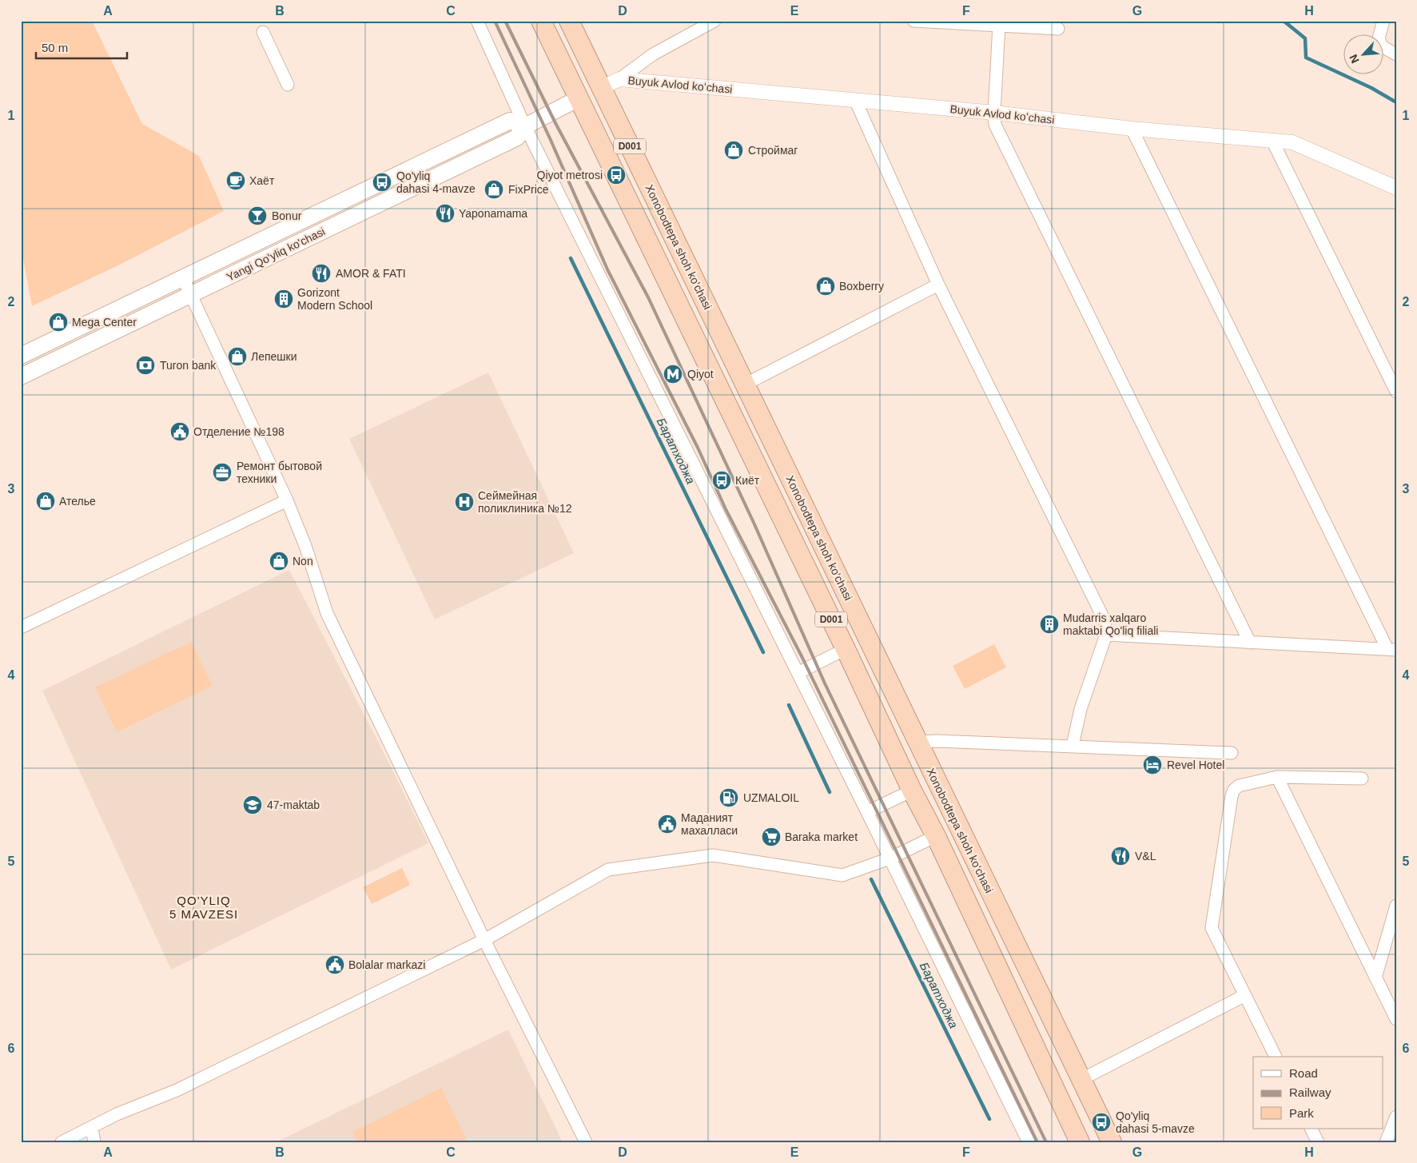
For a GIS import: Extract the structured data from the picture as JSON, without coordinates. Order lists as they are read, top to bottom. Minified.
{"streets":{"highway":["D001","Xonobodtepa shoh ko'chasi"],"main road":["Yangi Qo'yliq ko'chasi"],"street":["Buyuk Avlod koʻchasi"]},"crossings":[["Buyuk Avlod koʻchasi","Xonobodtepa shoh ko'chasi"],["D001","Yangi Qo'yliq ko'chasi"]],"districts":["QO'YLIQ 5 MAVZESI"],"water":["Баратходжа"],"places":{"shop":["Строймаг","FixPrice","Boxberry","Mega Center","Лепешки","Ателье","Non"],"bus stop":["Qiyot metrosi","Qo'yliq dahasi 4-mavze","Киёт","Qo'yliq dahasi 5-mavze"],"cafe":["Хаёт"],"restaurant":["Yaponamama","AMOR & FATI","V&L"],"bar":["Bonur"],"building":["Gorizont Modern School","Mudarris xalqaro maktabi Qo'liq filiali"],"bank":["Turon bank"],"metro station":["Qiyot"],"public building":["Отделение №198","Маданият махалласи","Bolalar markazi"],"office":["Ремонт бытовой техники"],"hospital":["Сеймейная поликлиника №12"],"hotel":["Revel Hotel"],"fuel station":["UZMALOIL"],"school or university":["47-maktab"],"supermarket":["Baraka market"]},"legend":["Road","Railway","Park"],"scale_bar":"50 m","north":"bottom left","grid":{"columns":["A","B","C","D","E","F","G","H"],"rows":["1","2","3","4","5","6"]}}
